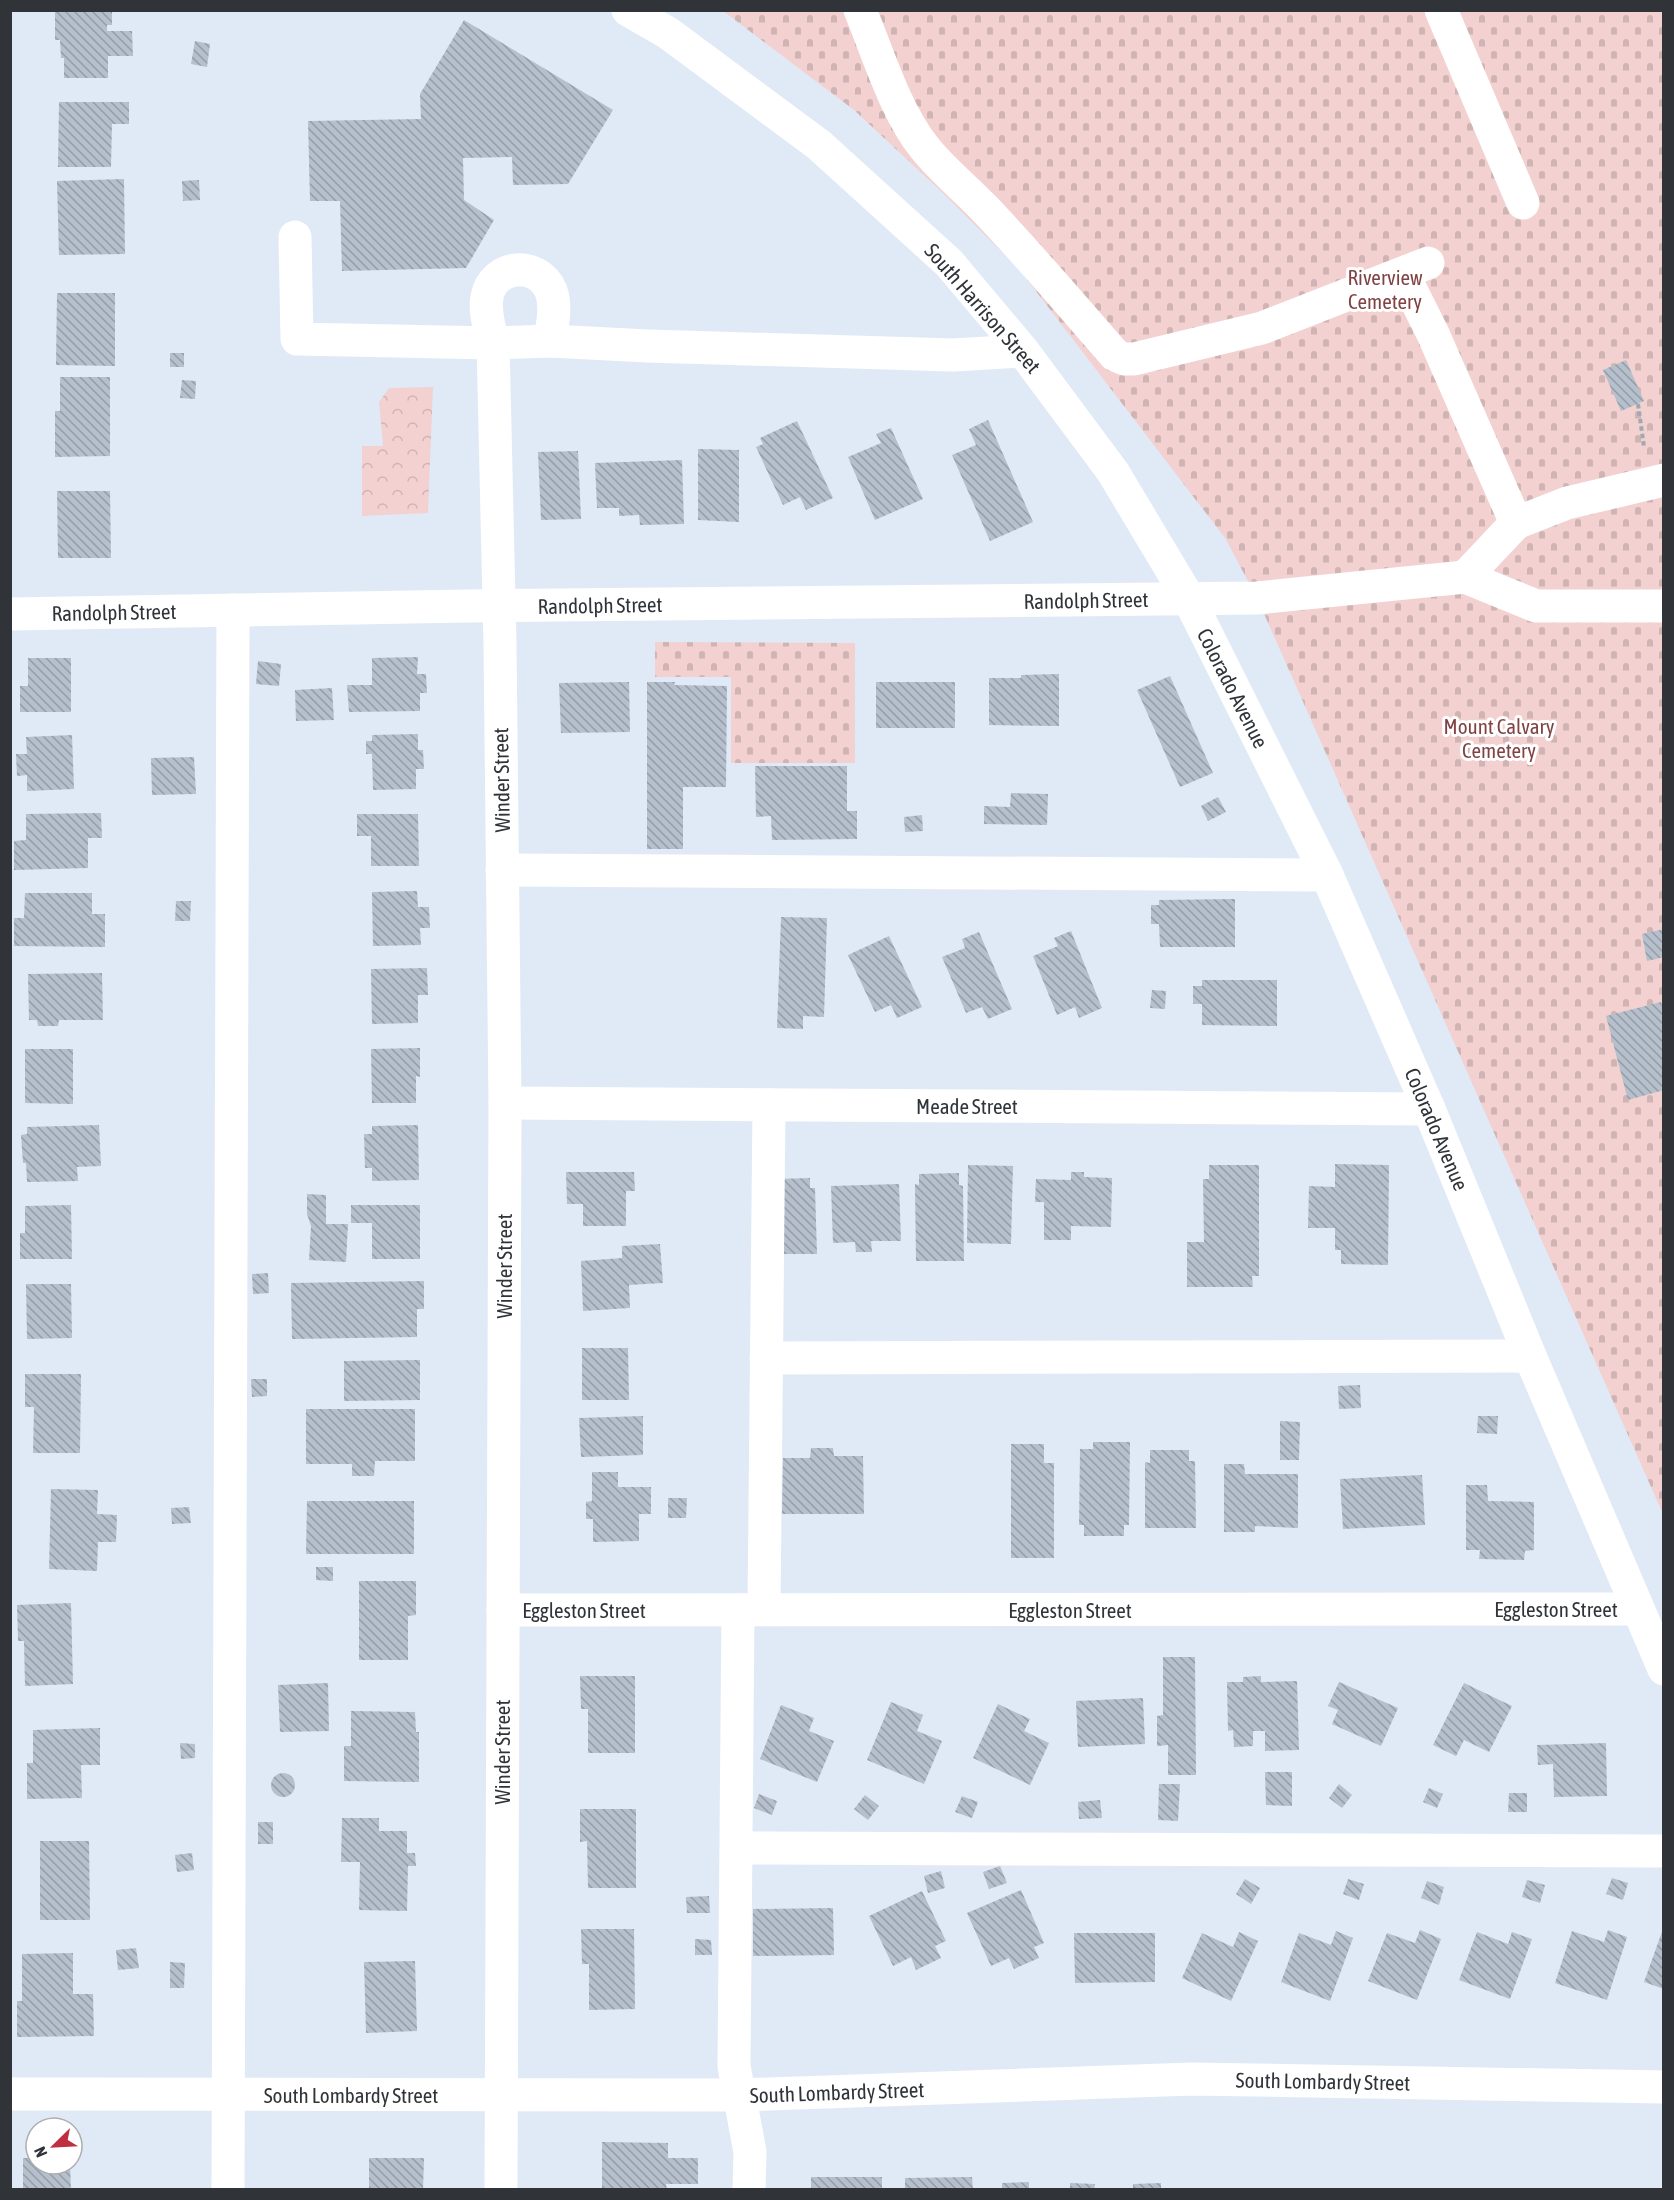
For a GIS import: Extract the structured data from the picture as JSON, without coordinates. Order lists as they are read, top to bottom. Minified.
{"streets":{"street":["South Harrison Street","Randolph Street","Colorado Avenue","Winder Street","Meade Street","Eggleston Street","South Lombardy Street"]},"crossings":[["South Harrison Street","Randolph Street"],["South Harrison Street","Colorado Avenue"],["Randolph Street","Colorado Avenue"],["Randolph Street","Winder Street"],["Colorado Avenue","Meade Street"],["Colorado Avenue","Eggleston Street"],["Winder Street","Meade Street"],["Winder Street","Eggleston Street"],["Winder Street","South Lombardy Street"]],"parks":["Riverview Cemetery","Mount Calvary Cemetery"],"north":"bottom left"}
